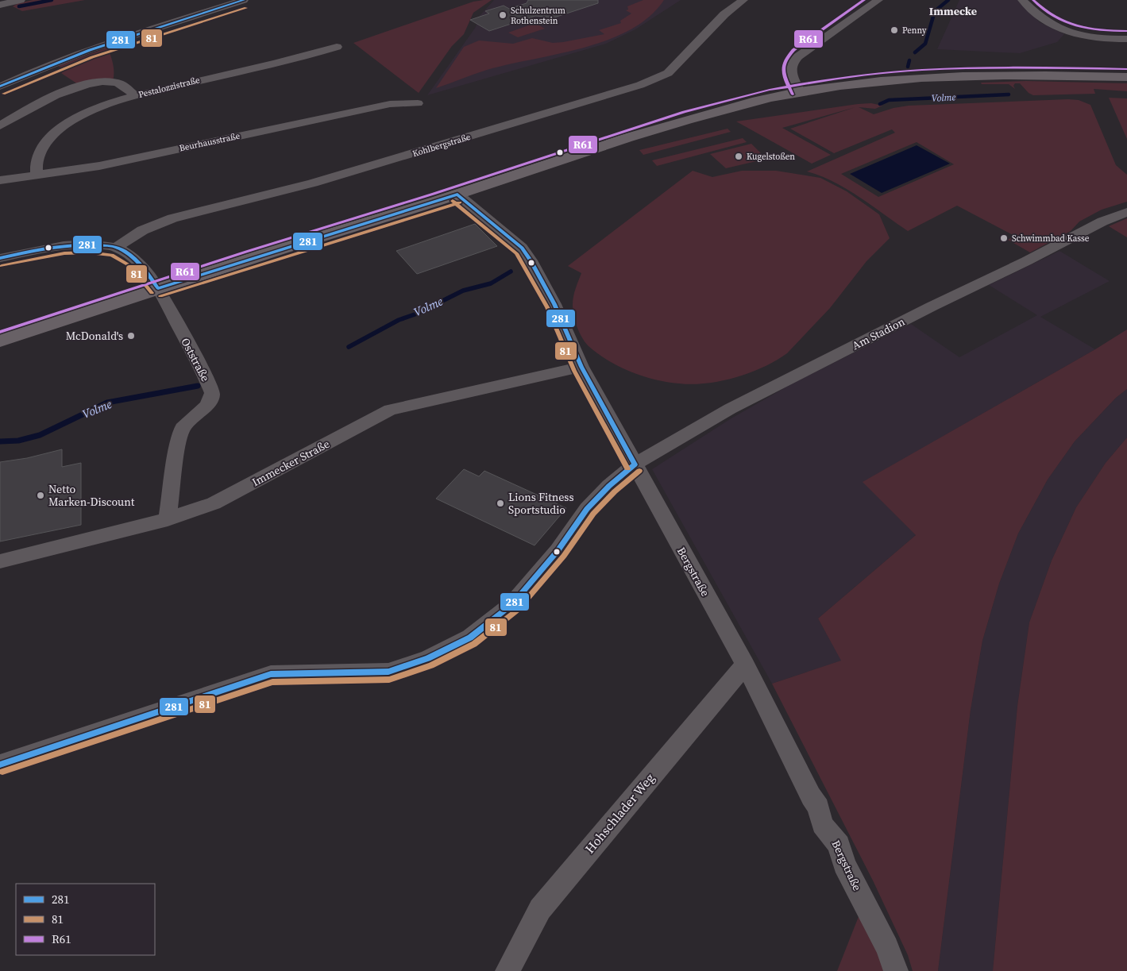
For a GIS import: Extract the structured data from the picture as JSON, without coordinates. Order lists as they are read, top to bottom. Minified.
{"streets":{"street":["Pestalozzistraße","Beurhausstraße","Kohlbergstraße","Am Stadion","Oststraße","Immecker Straße","Bergstraße","Hohschlader Weg"]},"crossings":[["Pestalozzistraße","Beurhausstraße"],["Am Stadion","Bergstraße"],["Oststraße","Immecker Straße"],["Immecker Straße","Bergstraße"],["Bergstraße","Hohschlader Weg"]],"districts":["Immecke"],"water":["Volme"],"places":["Schulzentrum Rothenstein","Penny","Kugelstoßen","Schwimmbad Kasse","McDonald's","Netto Marken-Discount","Lions Fitness Sportstudio"],"lines":["transit line 281","transit line R61","transit line 81"],"legend":["281","81","R61"]}
